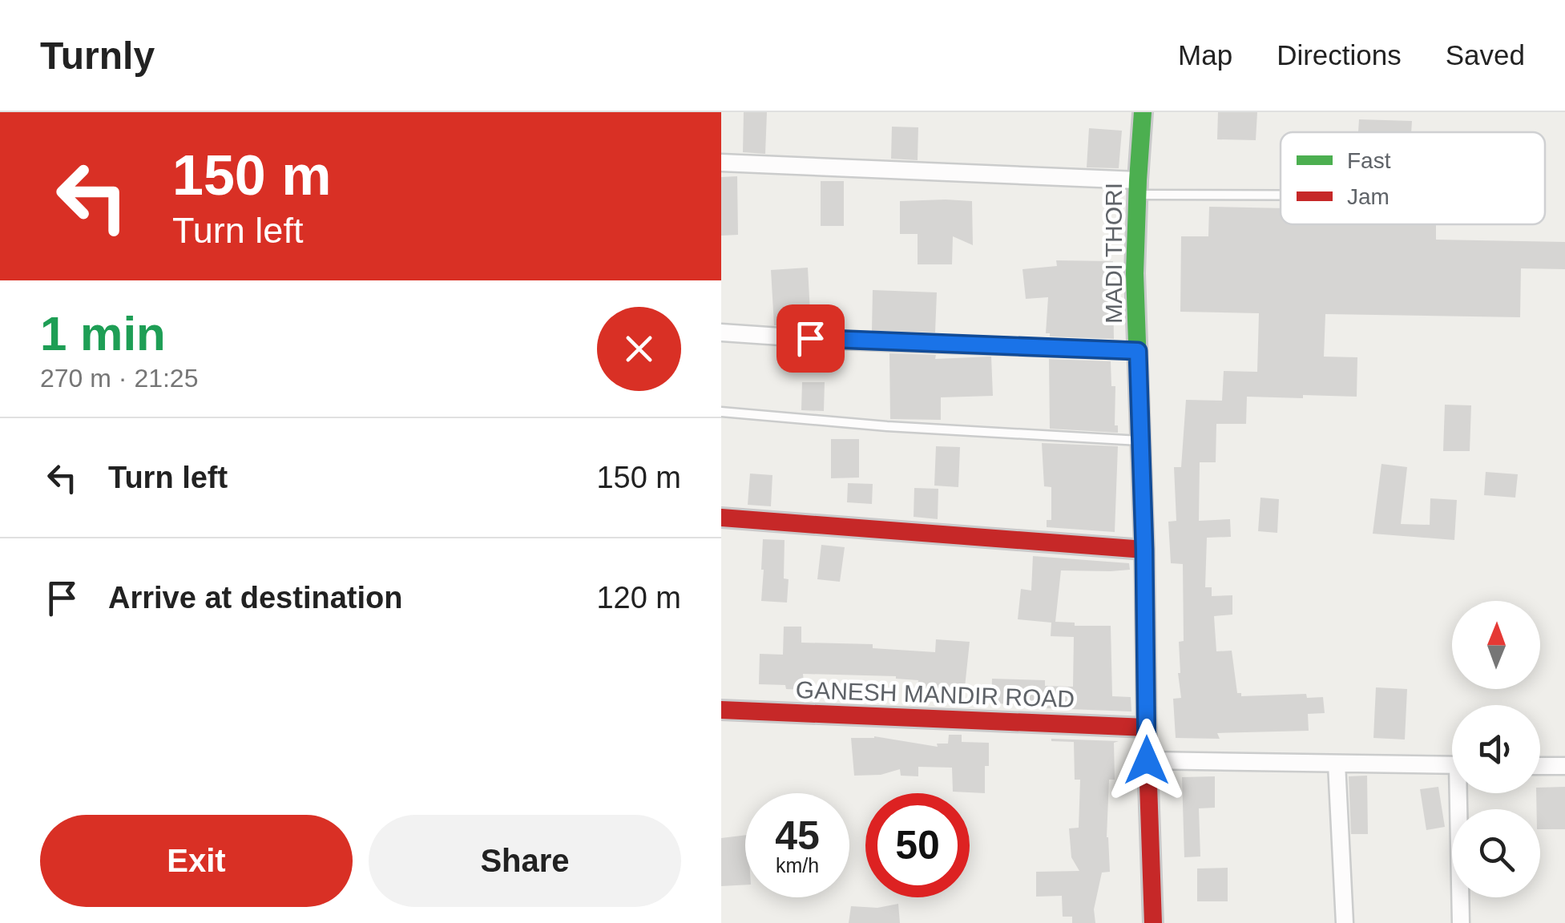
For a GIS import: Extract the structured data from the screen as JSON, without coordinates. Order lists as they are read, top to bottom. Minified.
{"streets":{"street":["MADI THORI","GANESH MANDIR ROAD"]},"crossings":[["MADI THORI","GANESH MANDIR ROAD"]],"legend":["Fast","Jam"],"north":"top","page":{"header":"Turnly","nav":["Map","Directions","Saved"],"turn":["150 m","Turn left"],"heading":["1 min","270 m · 21:25"],"list":[{"name":"Turn left","value":"150 m"},{"name":"Arrive at destination","value":"120 m"}],"speed":"45 km/h","limit":"50","buttons":["Exit","Share"]}}
